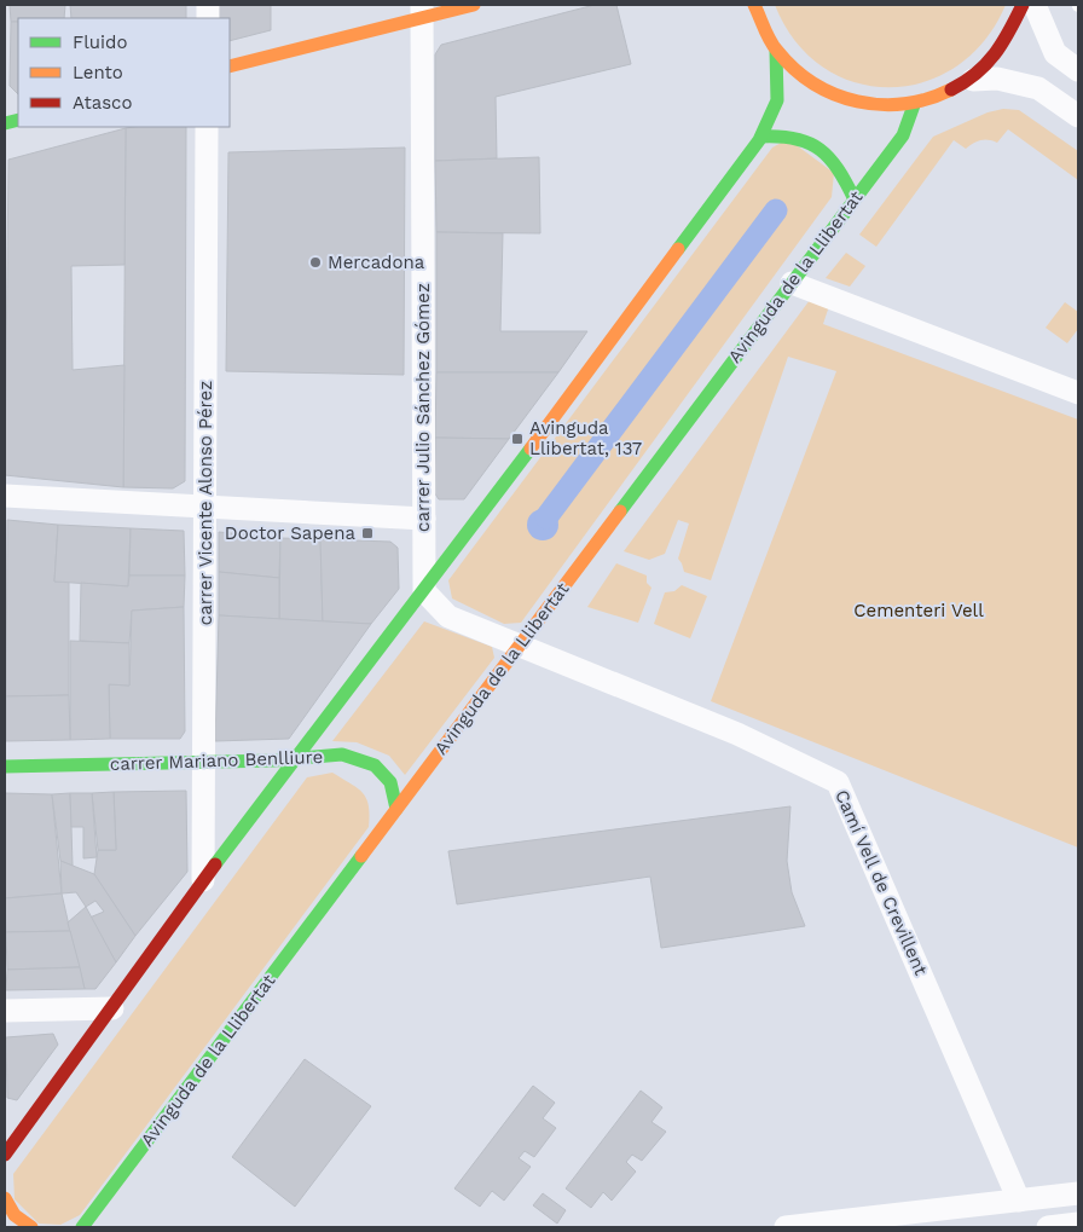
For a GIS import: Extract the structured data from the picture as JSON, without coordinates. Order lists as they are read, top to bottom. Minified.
{"streets":{"main road":["Avinguda de la Llibertat","carrer Mariano Benlliure"],"street":["carrer Julio Sánchez Gómez","carrer Vicente Alonso Pérez","Camí Vell de Crevillent"]},"crossings":[["Avinguda de la Llibertat","carrer Mariano Benlliure"],["Avinguda de la Llibertat","Camí Vell de Crevillent"],["carrer Vicente Alonso Pérez","carrer Mariano Benlliure"]],"parks":["Cementeri Vell"],"places":{"other":["Mercadona"],"transit":["Avinguda Llibertat, 137","Doctor Sapena"]},"legend":["Fluido","Lento","Atasco"]}
